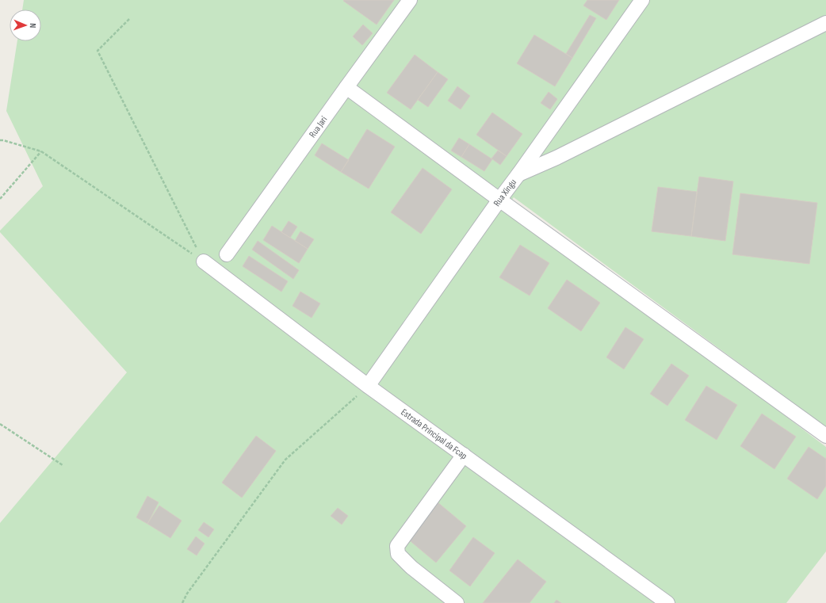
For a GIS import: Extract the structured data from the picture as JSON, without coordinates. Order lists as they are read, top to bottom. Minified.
{"streets":{"street":["Rua Jari","Rua Xingu","Estrada Principal da Fcap"]},"crossings":[["Rua Xingu","Estrada Principal da Fcap"]],"north":"right"}
